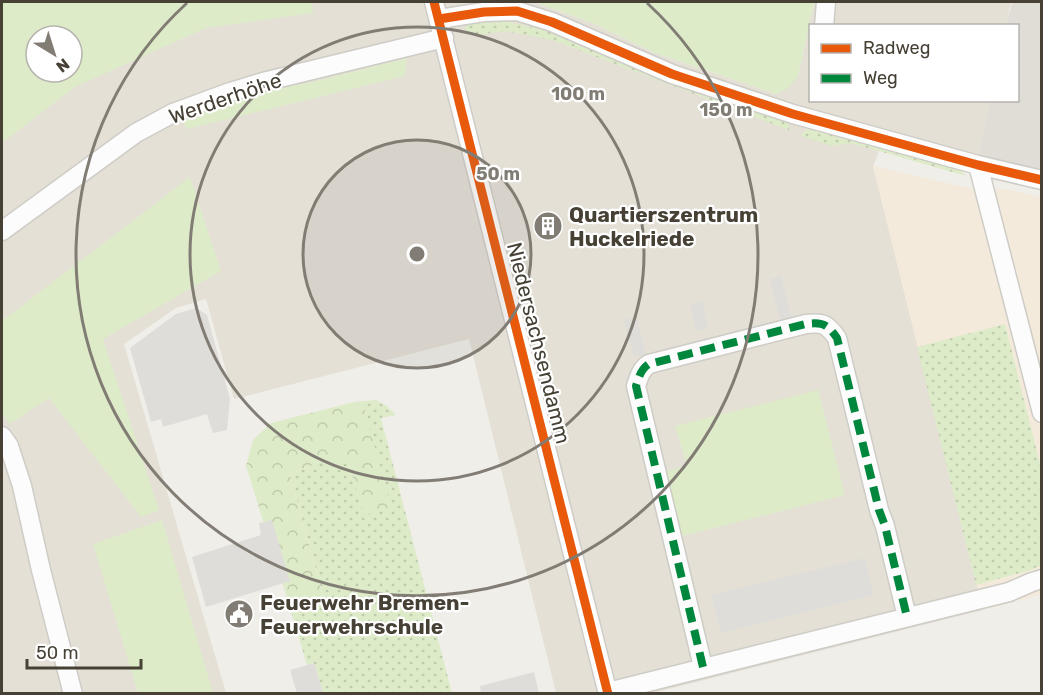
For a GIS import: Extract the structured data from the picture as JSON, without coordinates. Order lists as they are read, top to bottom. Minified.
{"streets":{"street":["Werderhöhe","Niedersachsendamm"]},"crossings":[["Werderhöhe","Niedersachsendamm"]],"places":{"building":["Quartierszentrum Huckelriede"],"public building":["Feuerwehr Bremen- Feuerwehrschule"]},"legend":["Radweg","Weg"],"scale_bar":"50 m","north":"bottom right","rings":["100 m","150 m","50 m"]}
